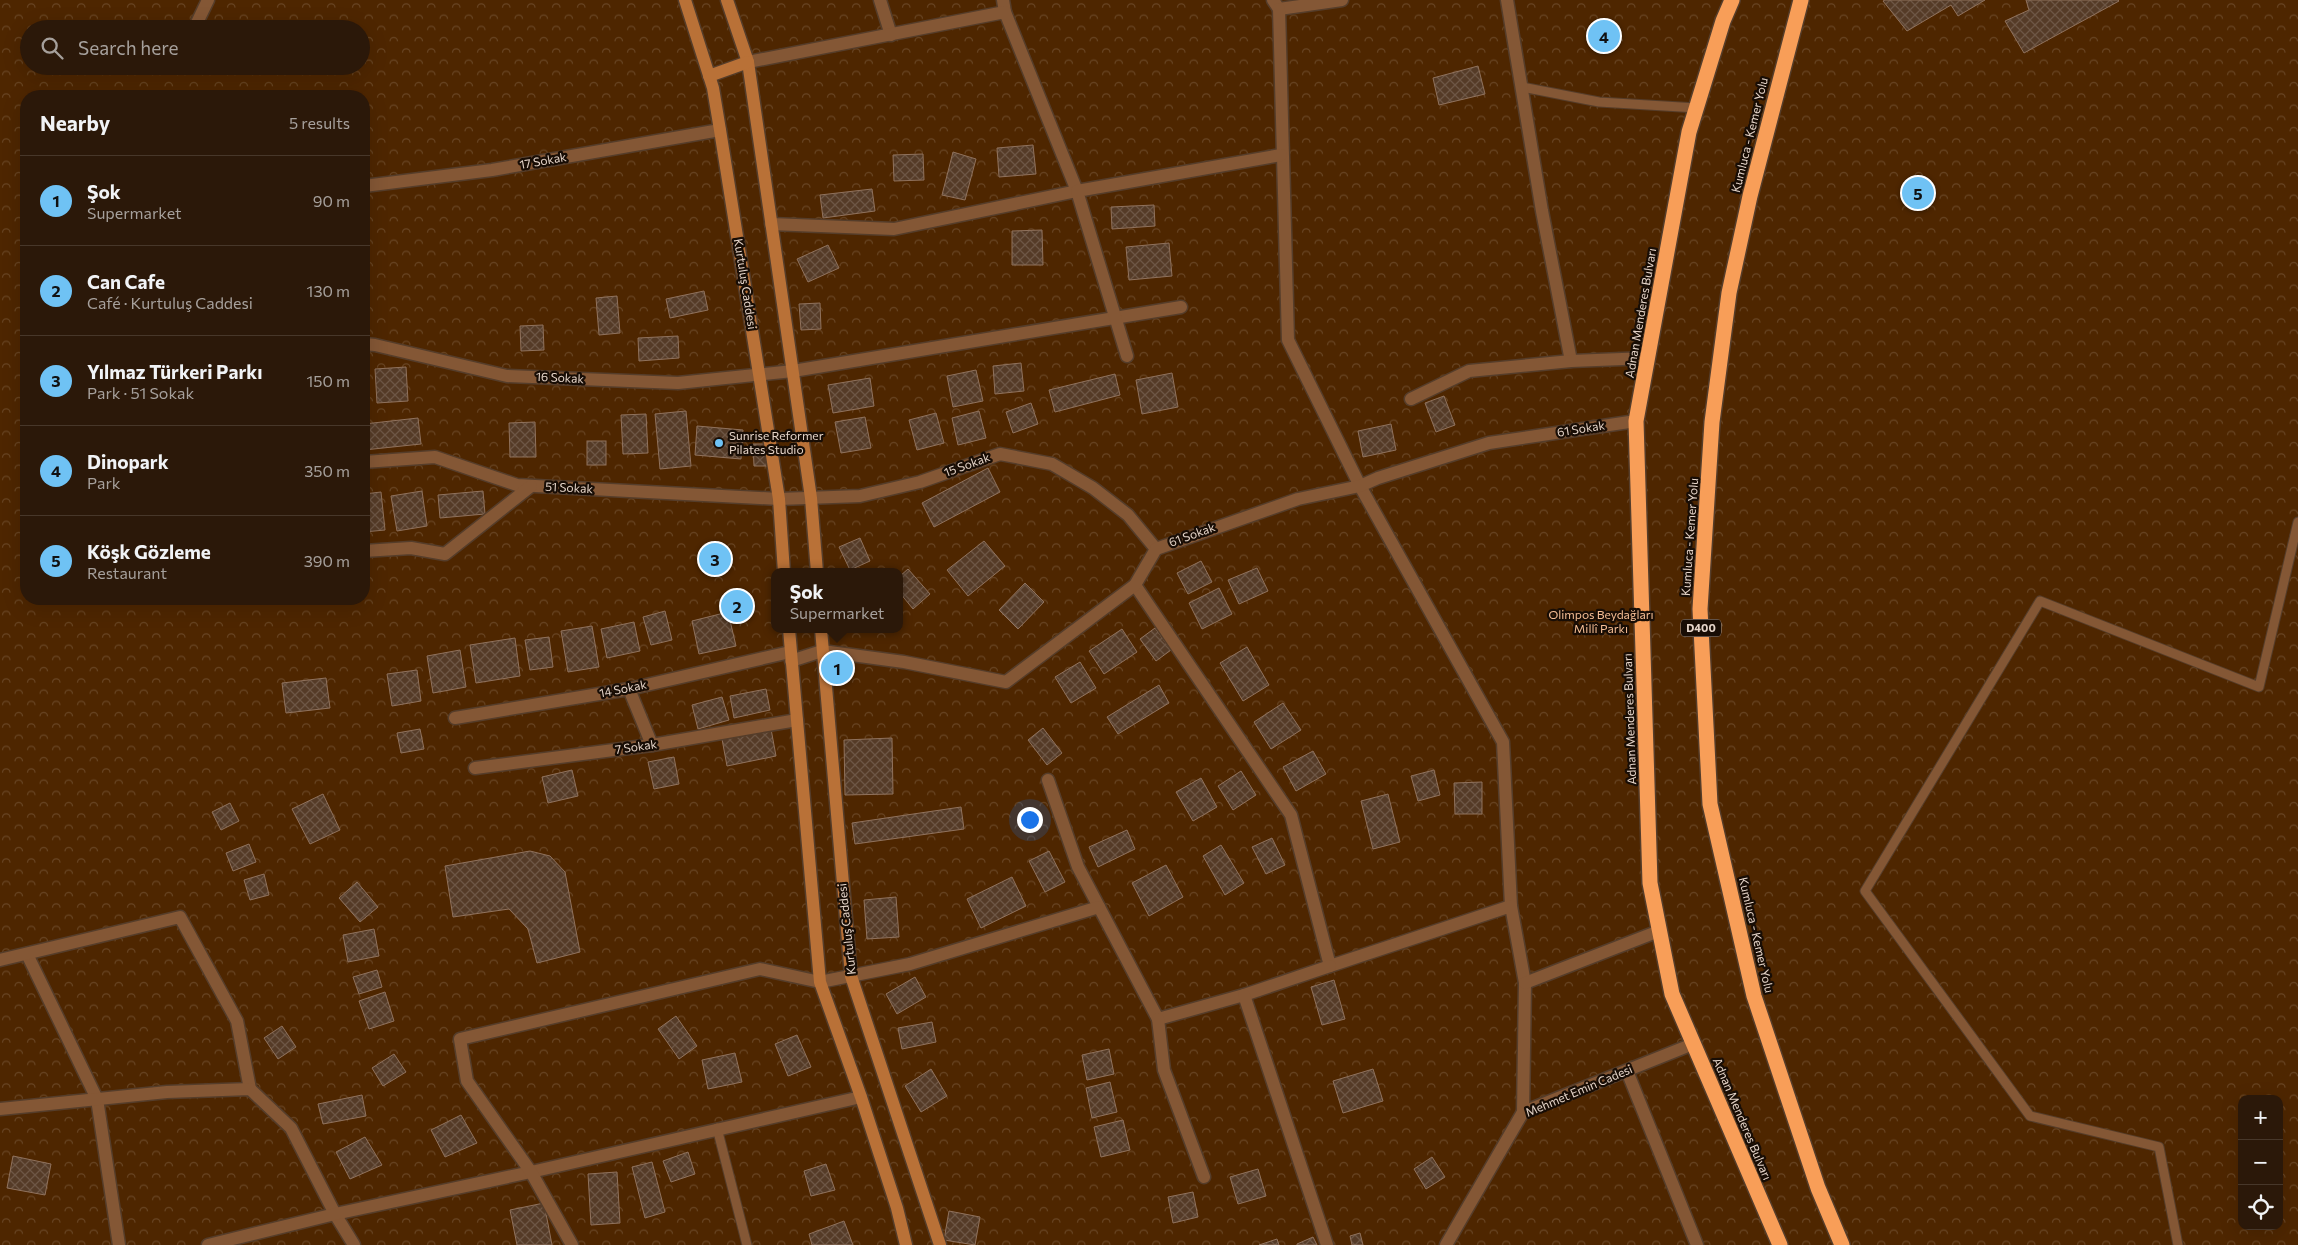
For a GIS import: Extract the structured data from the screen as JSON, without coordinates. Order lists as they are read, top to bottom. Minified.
{"streets":{"highway":["Kumluca - Kemer Yolu","Adnan Menderes Bulvarı","D400"],"street":["17 Sokak","Kurtuluş Caddesi","16 Sokak","61 Sokak","15 Sokak","51 Sokak","14 Sokak","7 Sokak","Mehmet Emin Cadesi"]},"crossings":[["17 Sokak","Kurtuluş Caddesi"],["Kurtuluş Caddesi","16 Sokak"],["Kurtuluş Caddesi","61 Sokak"],["Kurtuluş Caddesi","15 Sokak"],["Kurtuluş Caddesi","51 Sokak"],["Adnan Menderes Bulvarı","61 Sokak"],["Adnan Menderes Bulvarı","Mehmet Emin Cadesi"],["61 Sokak","15 Sokak"],["61 Sokak","14 Sokak"],["15 Sokak","51 Sokak"]],"parks":["Olimpos Beydağları Millî Parkı"],"places":["Sunrise Reformer Pilates Studio"],"page":{"pins":["4","5","3","2","1"],"search":"Search here","heading":["Nearby","5 results"],"list":[{"mark":"1","name":"Şok","note":"Supermarket","value":"90 m"},{"mark":"2","name":"Can Cafe","note":"Café · Kurtuluş Caddesi","value":"130 m"},{"mark":"3","name":"Yılmaz Türkeri Parkı","note":"Park · 51 Sokak","value":"150 m"},{"mark":"4","name":"Dinopark","note":"Park","value":"350 m"},{"mark":"5","name":"Köşk Gözleme","note":"Restaurant","value":"390 m"}],"popup":["Şok","Supermarket"],"map_buttons":["+","−"]}}
